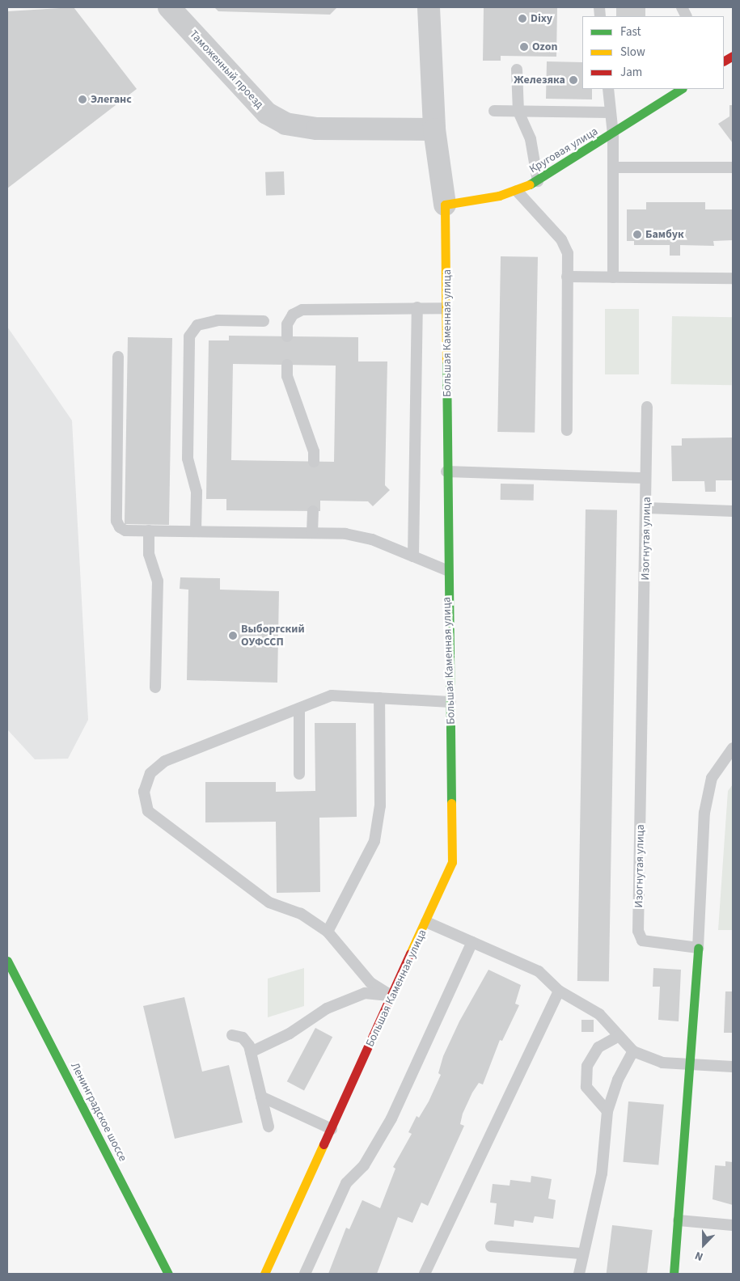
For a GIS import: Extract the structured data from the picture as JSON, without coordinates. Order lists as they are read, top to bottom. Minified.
{"streets":{"street":["Таможенный проезд","Круговая улица","Большая Каменная улица","Ленинградское шоссе"],"lane":["Изогнутая улица"]},"crossings":[["Таможенный проезд","Большая Каменная улица"],["Круговая улица","Большая Каменная улица"]],"places":["Dixy","Ozon","Железяка","Элеганс","Бамбук","Выборгский ОУФССП"],"legend":["Fast","Slow","Jam"],"north":"bottom"}
